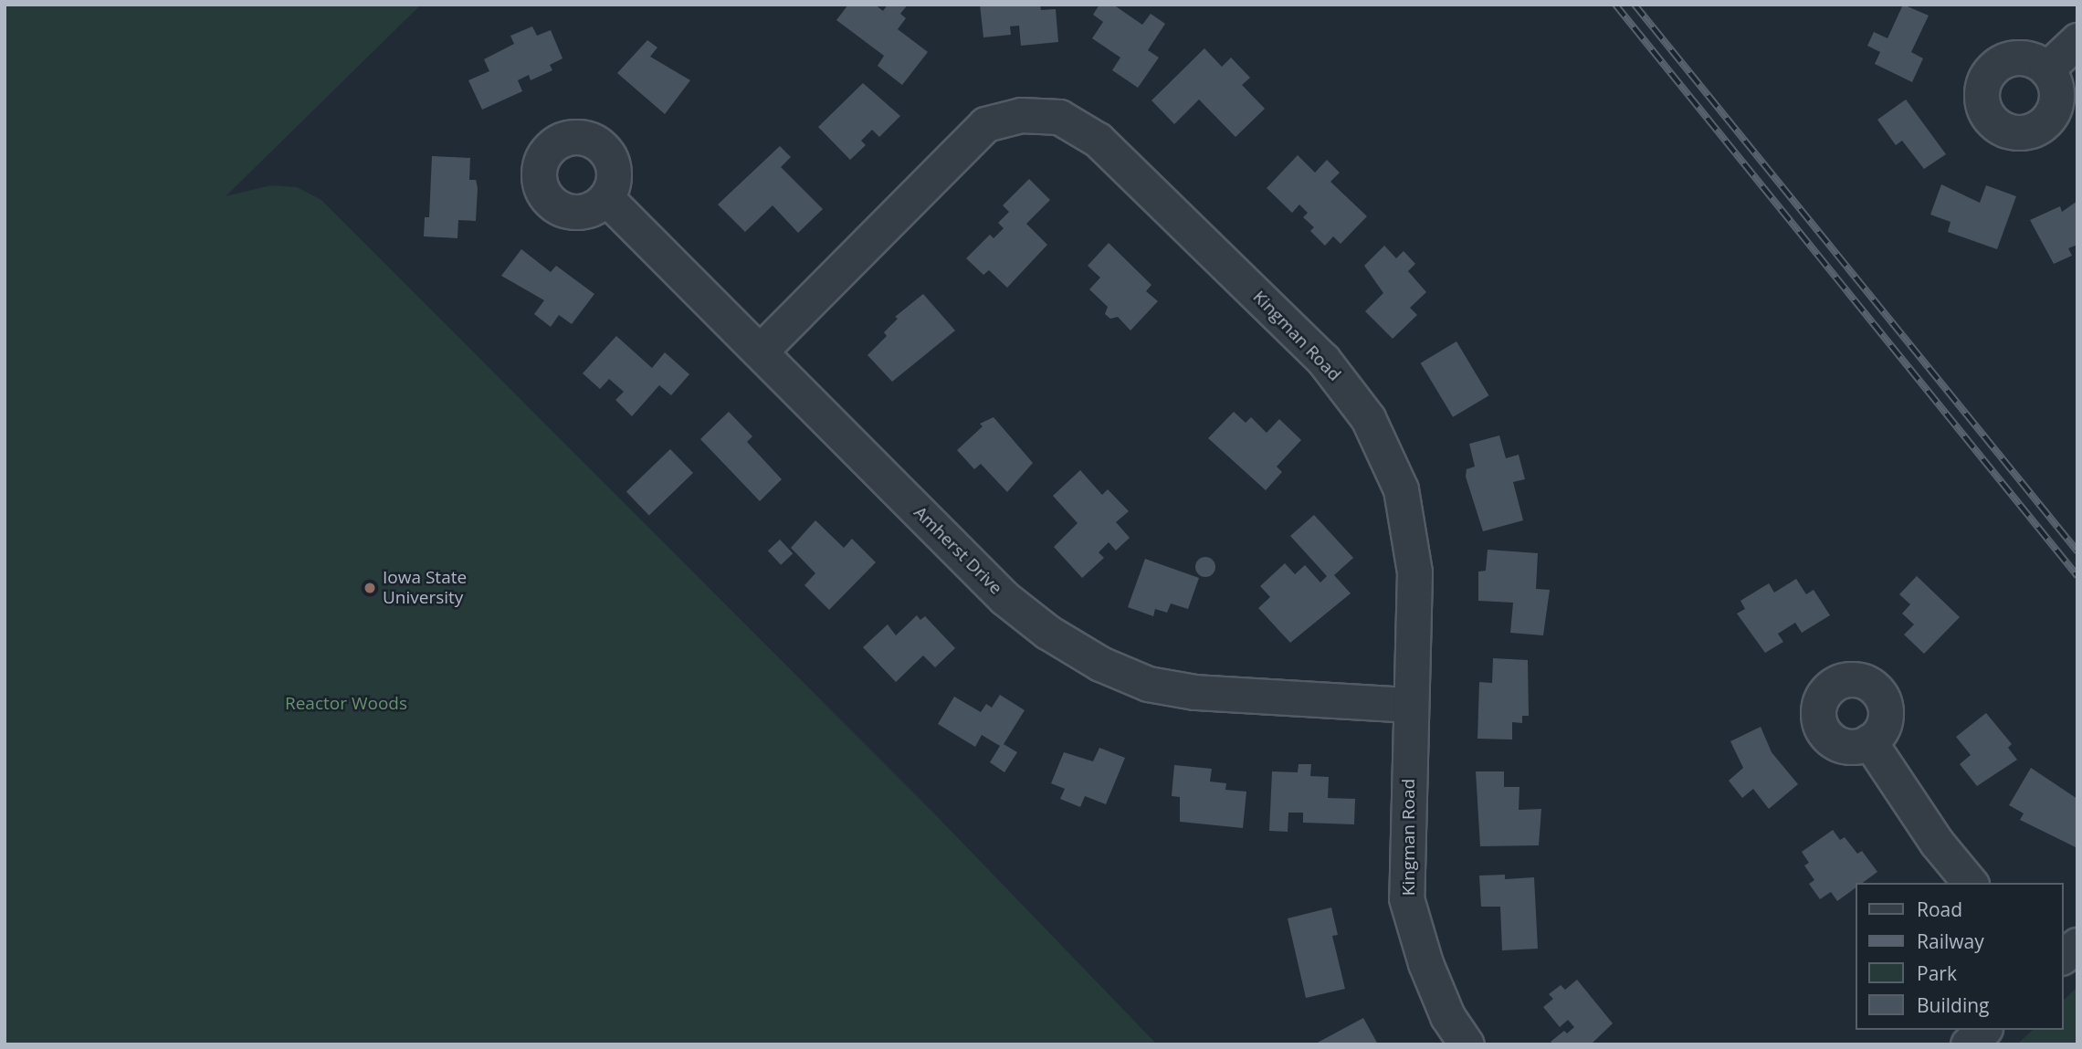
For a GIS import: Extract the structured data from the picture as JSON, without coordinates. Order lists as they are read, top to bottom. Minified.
{"streets":{"street":["Kingman Road","Amherst Drive"]},"crossings":[["Kingman Road","Amherst Drive"]],"parks":["Reactor Woods"],"places":["Iowa State University"],"legend":["Road","Railway","Park","Building"]}
